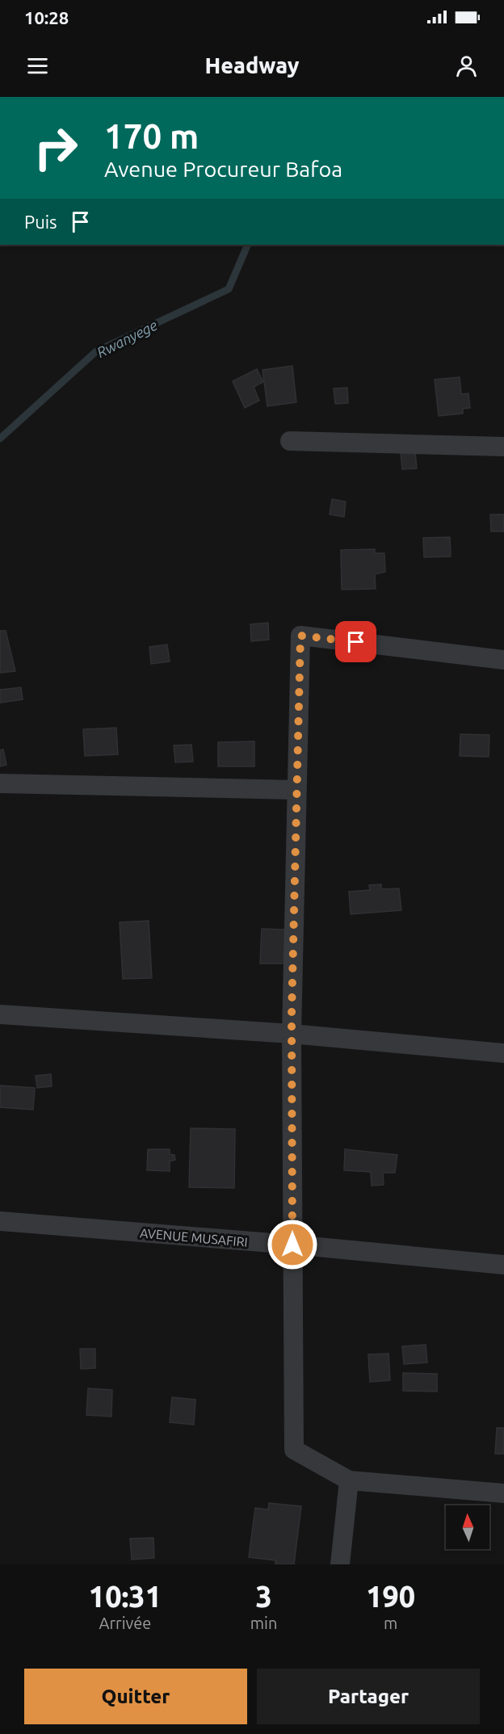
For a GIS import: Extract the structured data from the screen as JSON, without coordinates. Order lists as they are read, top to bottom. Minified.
{"streets":{"street":["AVENUE MUSAFIRI"]},"water":["Rwanyege"],"north":"top","page":{"status":"10:28","header":"Headway","turn":["170 m","Avenue Procureur Bafoa"],"then":"Puis","eta":["10:31","Arrivée","3","min","190","m"],"buttons":["Quitter","Partager"]}}
